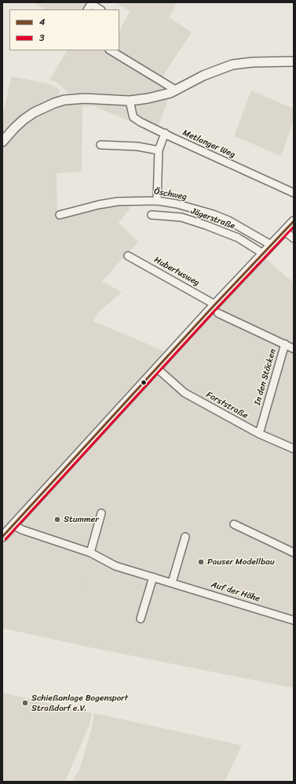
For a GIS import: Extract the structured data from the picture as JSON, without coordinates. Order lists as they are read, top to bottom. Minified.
{"streets":{"street":["Metlanger Weg","Öschweg","Jägerstraße","Hubertusweg","In den Stöcken","Forststraße","Auf der Höhe"]},"crossings":[["In den Stöcken","Forststraße"]],"places":["Stummer","Pauser Modellbau","Schießanlage Bogensport Straßdorf e.V."],"lines":["transit line 4","transit line 3"],"legend":["4","3"]}
